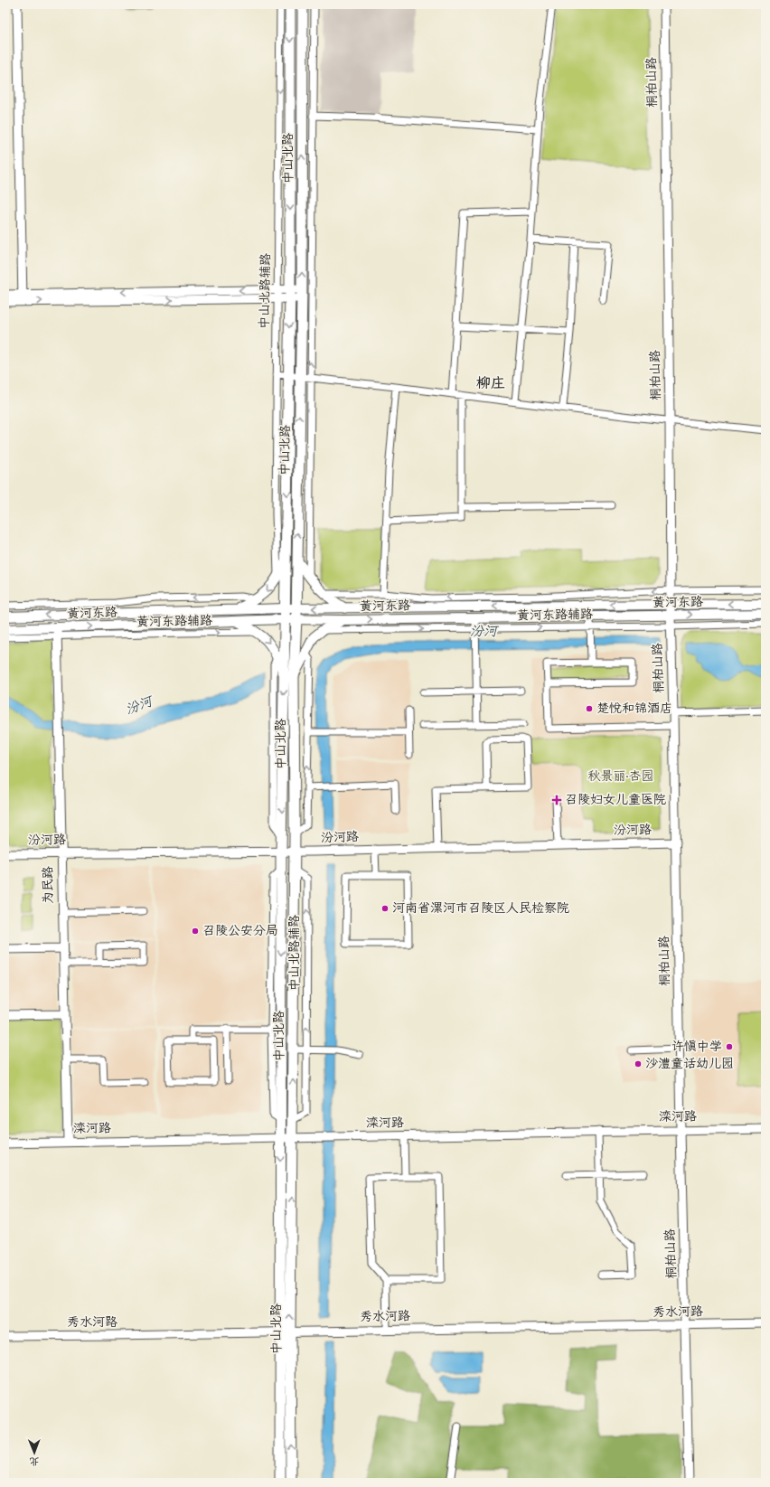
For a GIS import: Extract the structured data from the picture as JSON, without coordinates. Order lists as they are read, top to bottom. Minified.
{"streets":{"main road":["中山北路","黄河东路"],"street":["桐柏山路","中山北路辅路","黄河东路辅路","汾河路","为民路","滦河路","秀水河路"]},"crossings":[["桐柏山路","黄河东路"],["桐柏山路","黄河东路辅路"],["桐柏山路","汾河路"],["桐柏山路","滦河路"],["桐柏山路","秀水河路"],["中山北路","中山北路辅路"],["中山北路","黄河东路"],["中山北路","汾河路"],["中山北路","滦河路"],["中山北路","秀水河路"],["黄河东路","黄河东路辅路"],["黄河东路","为民路"],["黄河东路辅路","为民路"],["汾河路","为民路"],["为民路","滦河路"]],"districts":["柳庄"],"water":["汾河"],"parks":["秋景丽·杏园"],"places":{"other":["楚悦和锦酒店","河南省漯河市召陵区人民检察院","召陵公安分局","许慎中学","沙澧童话幼儿园"],"health":["召陵妇女儿童医院"]},"north":"bottom"}
